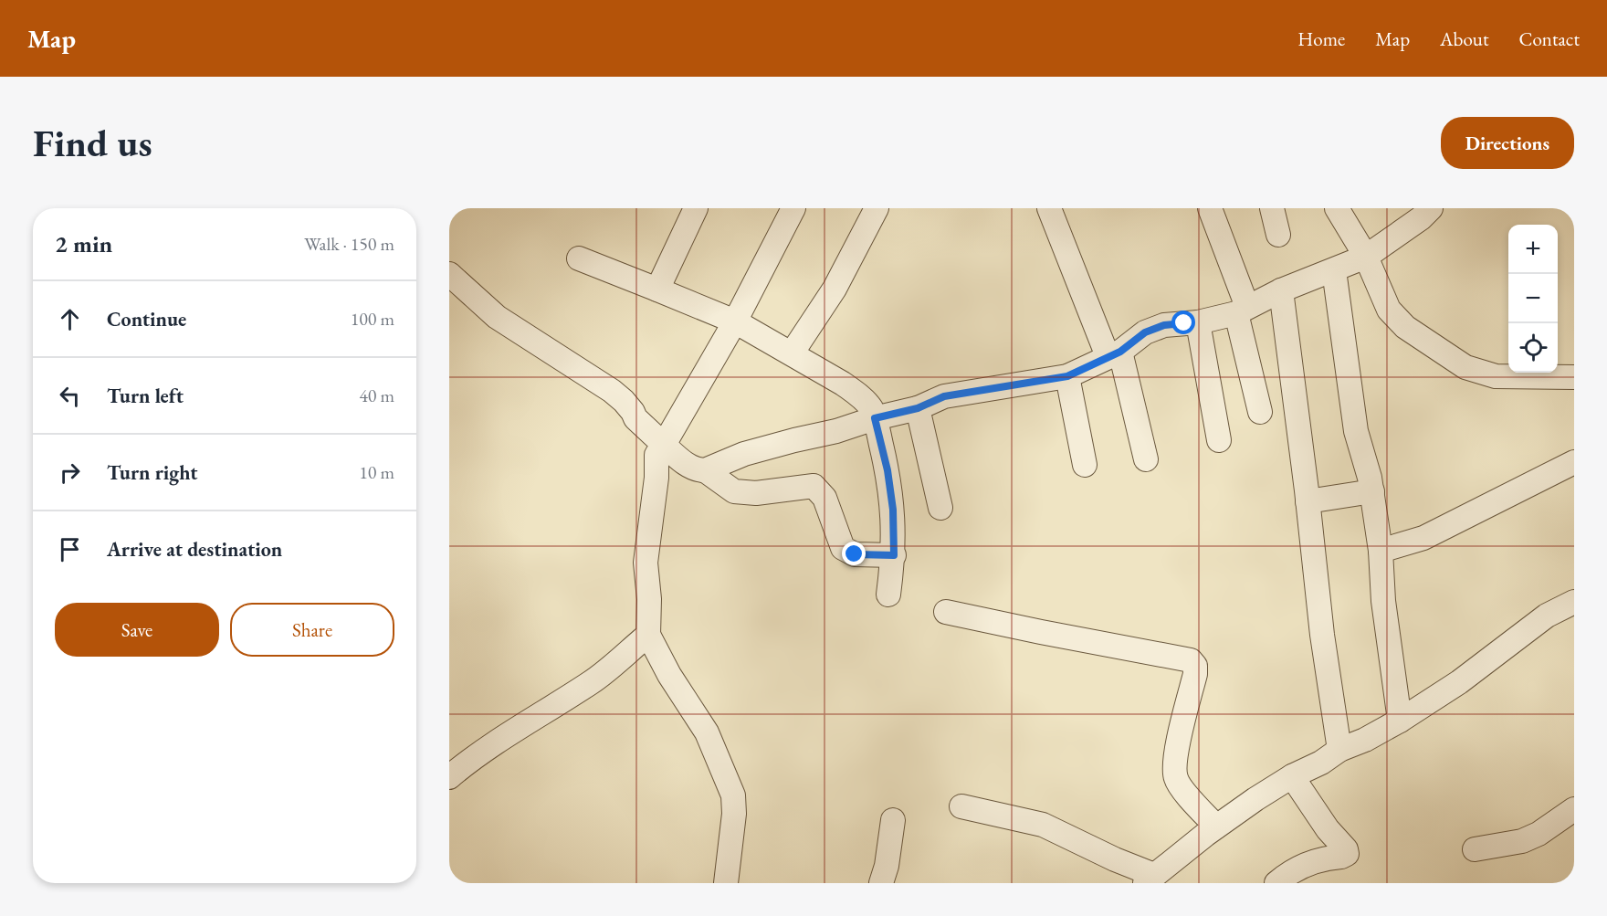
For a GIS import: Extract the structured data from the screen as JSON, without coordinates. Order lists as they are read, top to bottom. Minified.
{"page":{"header":"Map","nav":["Home","Map","About","Contact"],"buttons":["Directions",["Save","Share"]],"title":"Find us","heading":["2 min","Walk · 150 m"],"map_buttons":["+","−"],"list":[["Continue","100 m"],["Turn left","40 m"],["Turn right","10 m"],"Arrive at destination"]}}
